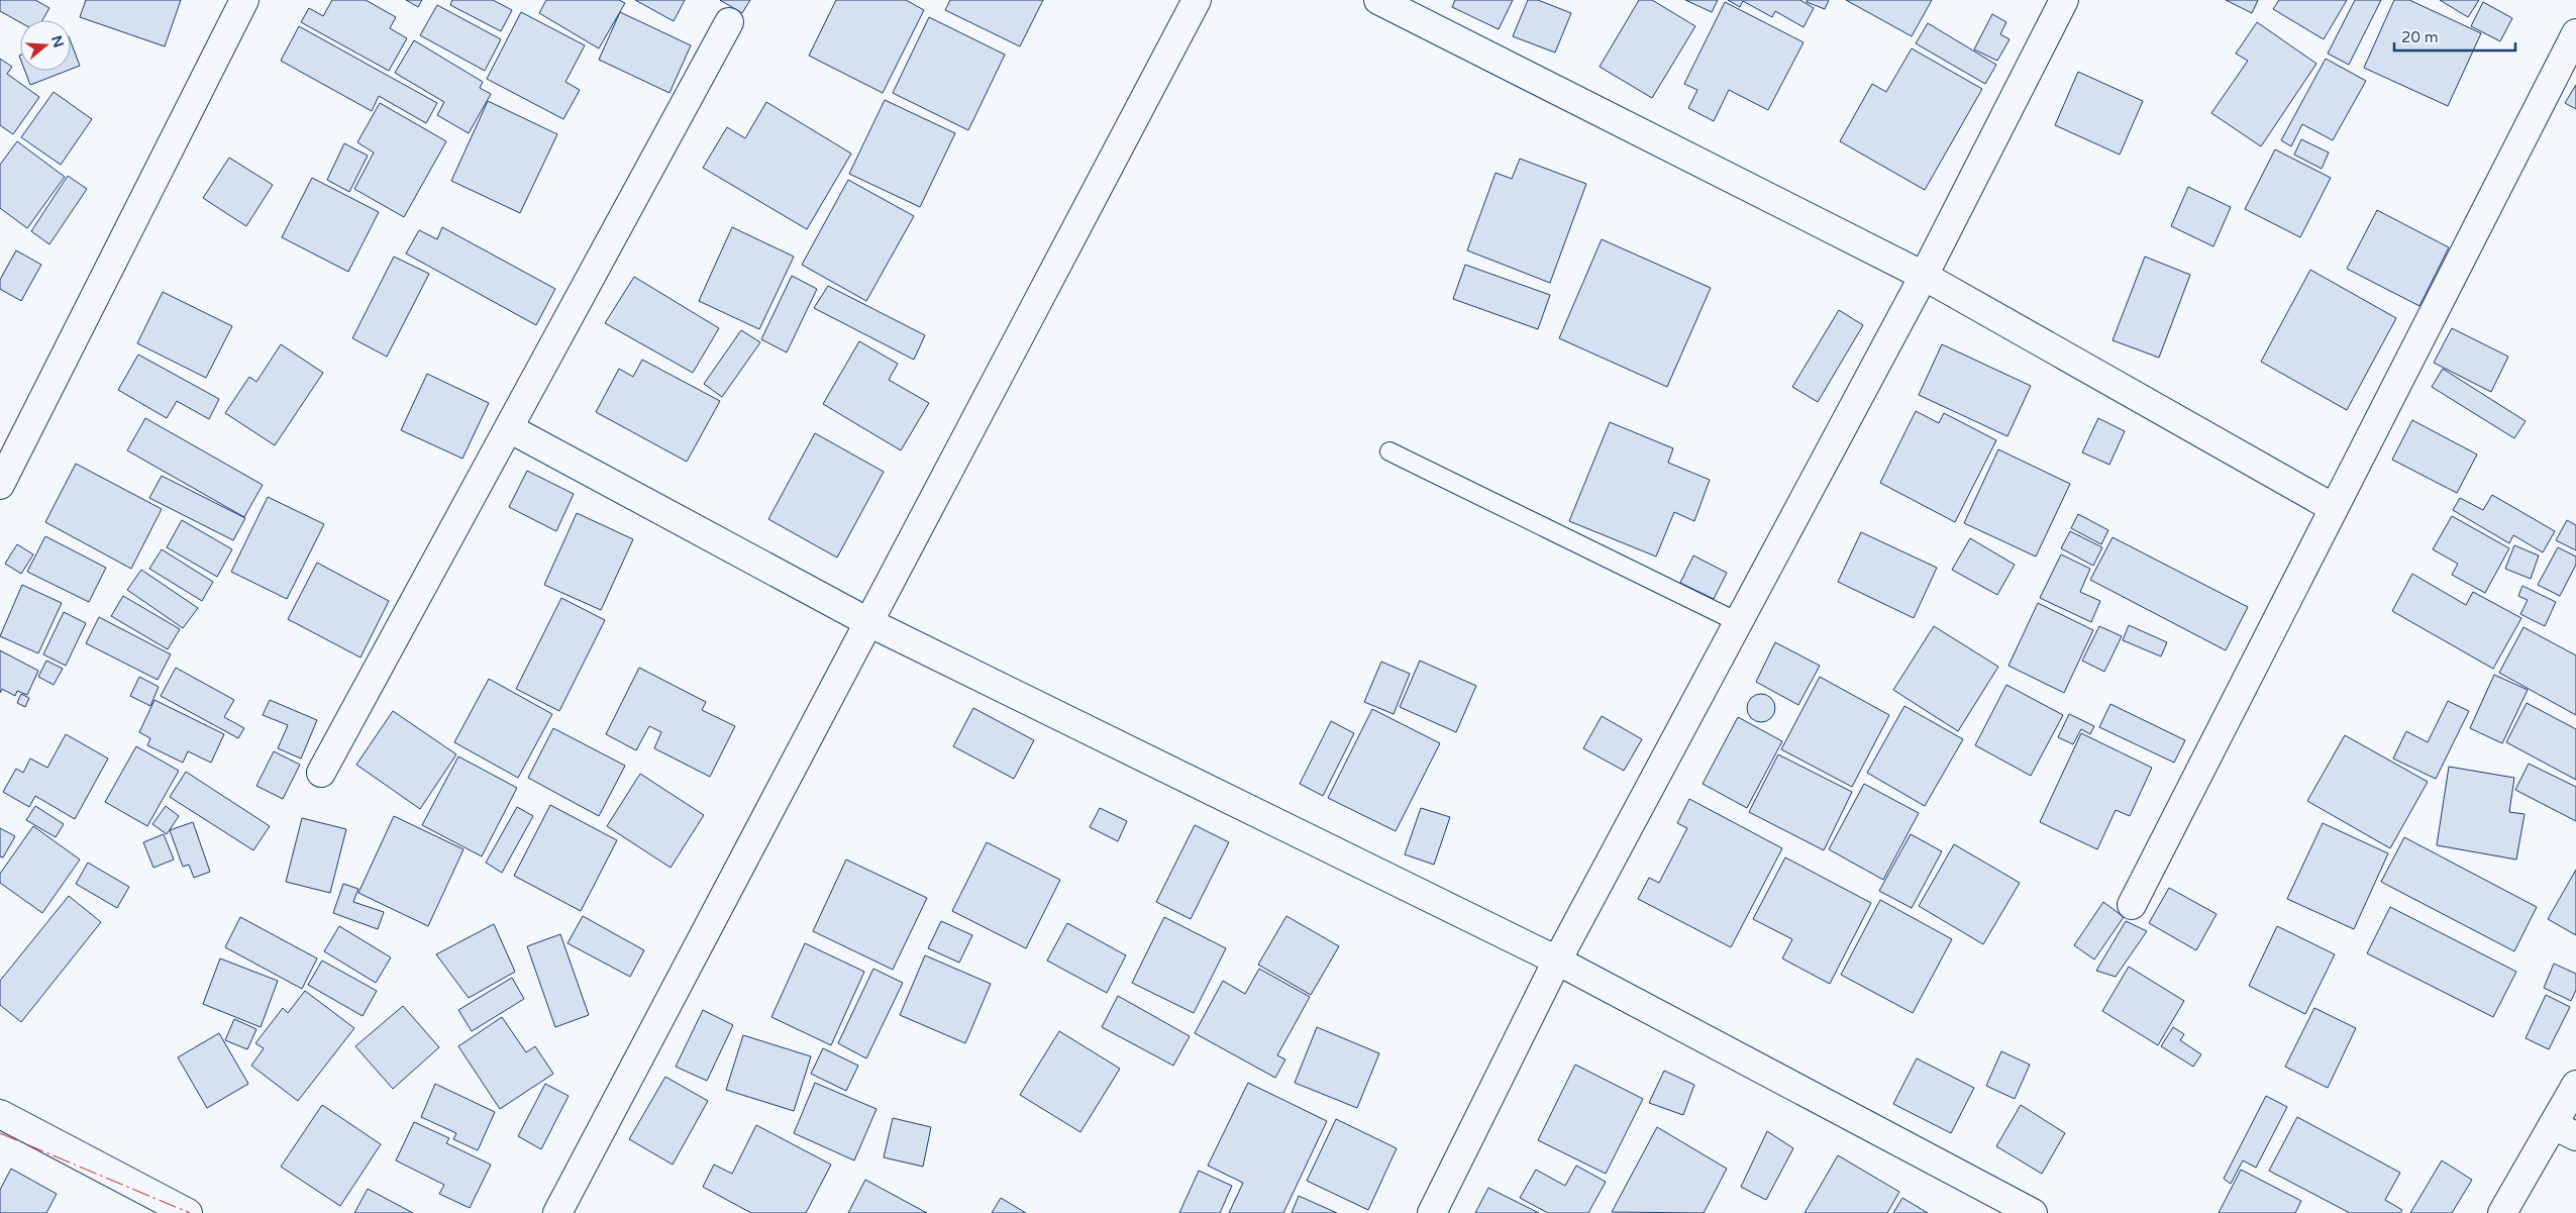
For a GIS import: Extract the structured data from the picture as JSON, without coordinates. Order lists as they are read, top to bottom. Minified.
{"scale_bar":"20 m","north":"right"}
